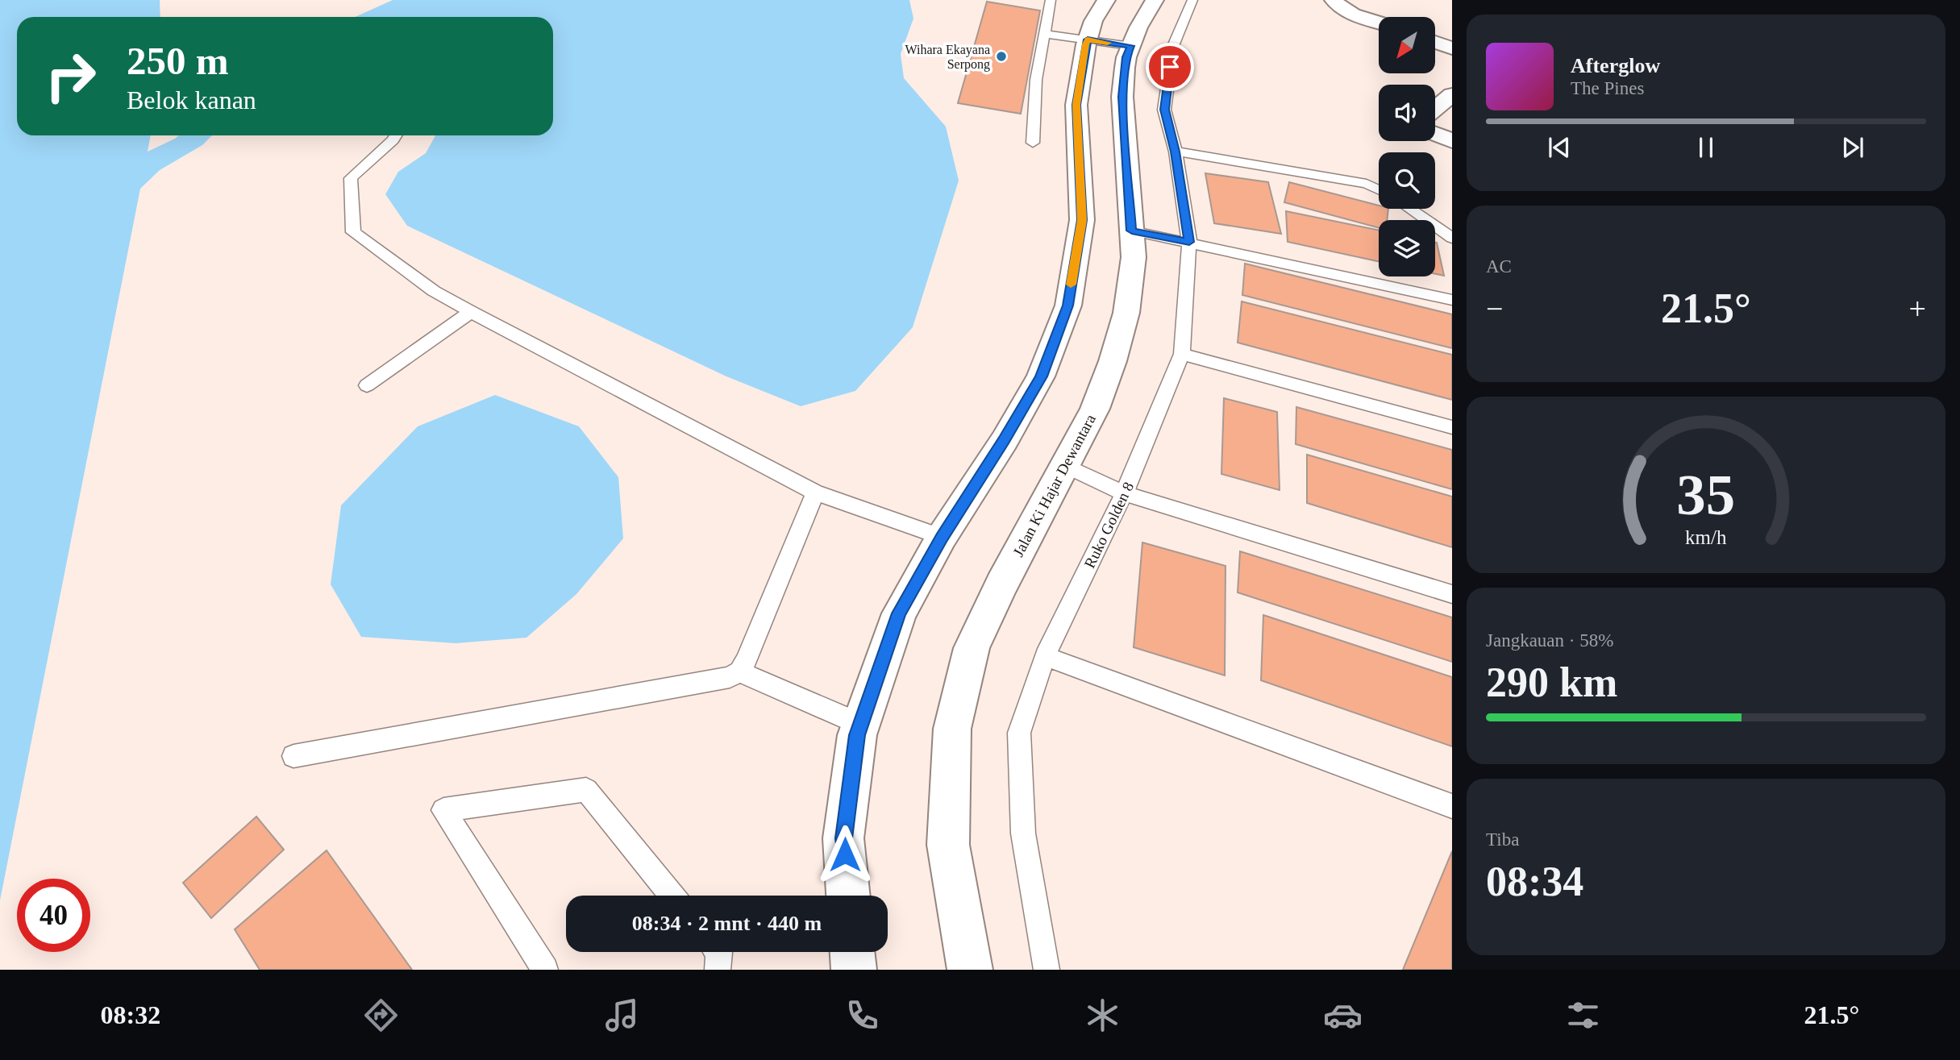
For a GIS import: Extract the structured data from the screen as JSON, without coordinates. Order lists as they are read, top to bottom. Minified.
{"streets":{"street":["Jalan Ki Hajar Dewantara"],"lane":["Ruko Golden 8"]},"places":["Wihara Ekayana Serpong"],"north":"bottom left","page":{"turn":["250 m","Belok kanan"],"song":["Afterglow","The Pines"],"tile":["AC",["Jangkauan · 58%","290 km"],["Tiba","08:34"]],"heat":["−","21.5°","+"],"limit":"40","trip":"08:34 · 2 mnt · 440 m","tabs":["08:32","21.5°"],"gauge":["35","km/h"]}}
